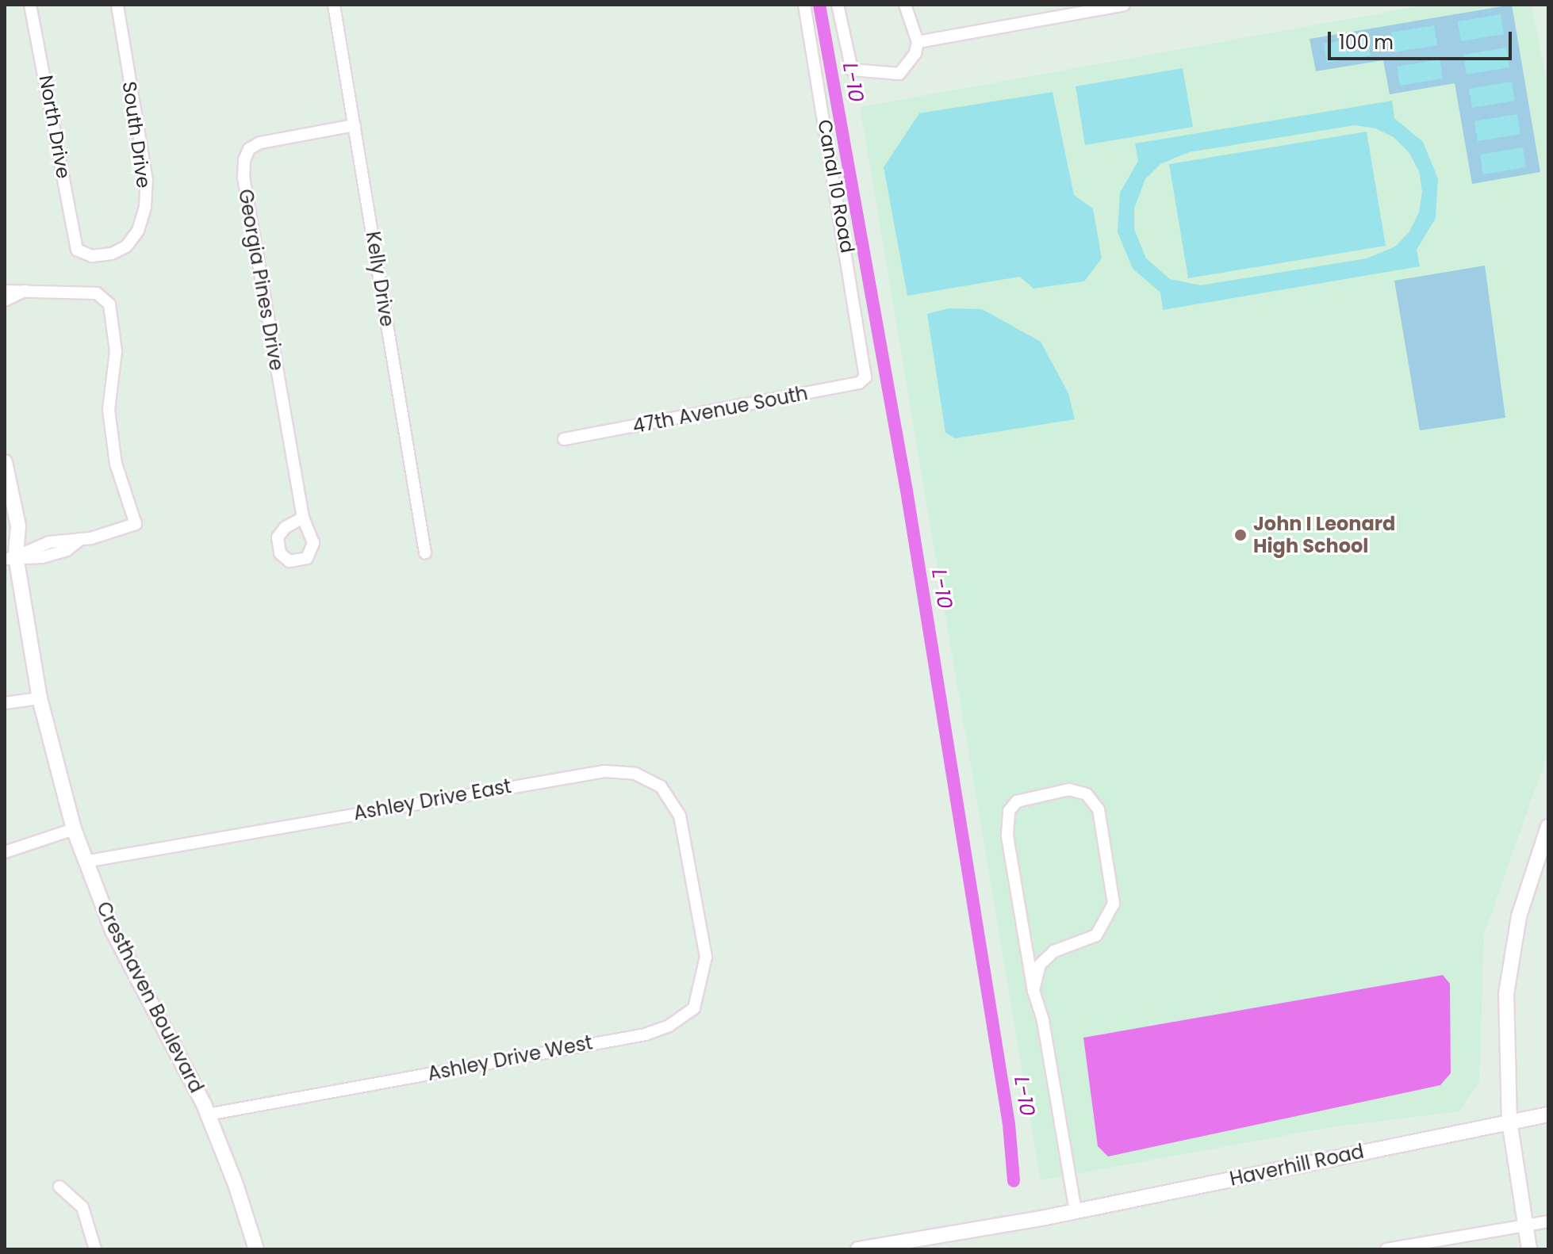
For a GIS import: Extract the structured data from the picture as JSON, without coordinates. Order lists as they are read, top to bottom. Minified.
{"streets":{"street":["North Drive","South Drive","Canal 10 Road","Kelly Drive","Georgia Pines Drive","47th Avenue South","Ashley Drive East","Cresthaven Boulevard","Ashley Drive West","Haverhill Road"]},"crossings":[["North Drive","South Drive"],["Canal 10 Road","47th Avenue South"],["Kelly Drive","Georgia Pines Drive"],["Ashley Drive East","Cresthaven Boulevard"],["Ashley Drive East","Ashley Drive West"],["Cresthaven Boulevard","Ashley Drive West"]],"water":["L-10"],"places":["John I Leonard High School"],"scale_bar":"100 m"}
